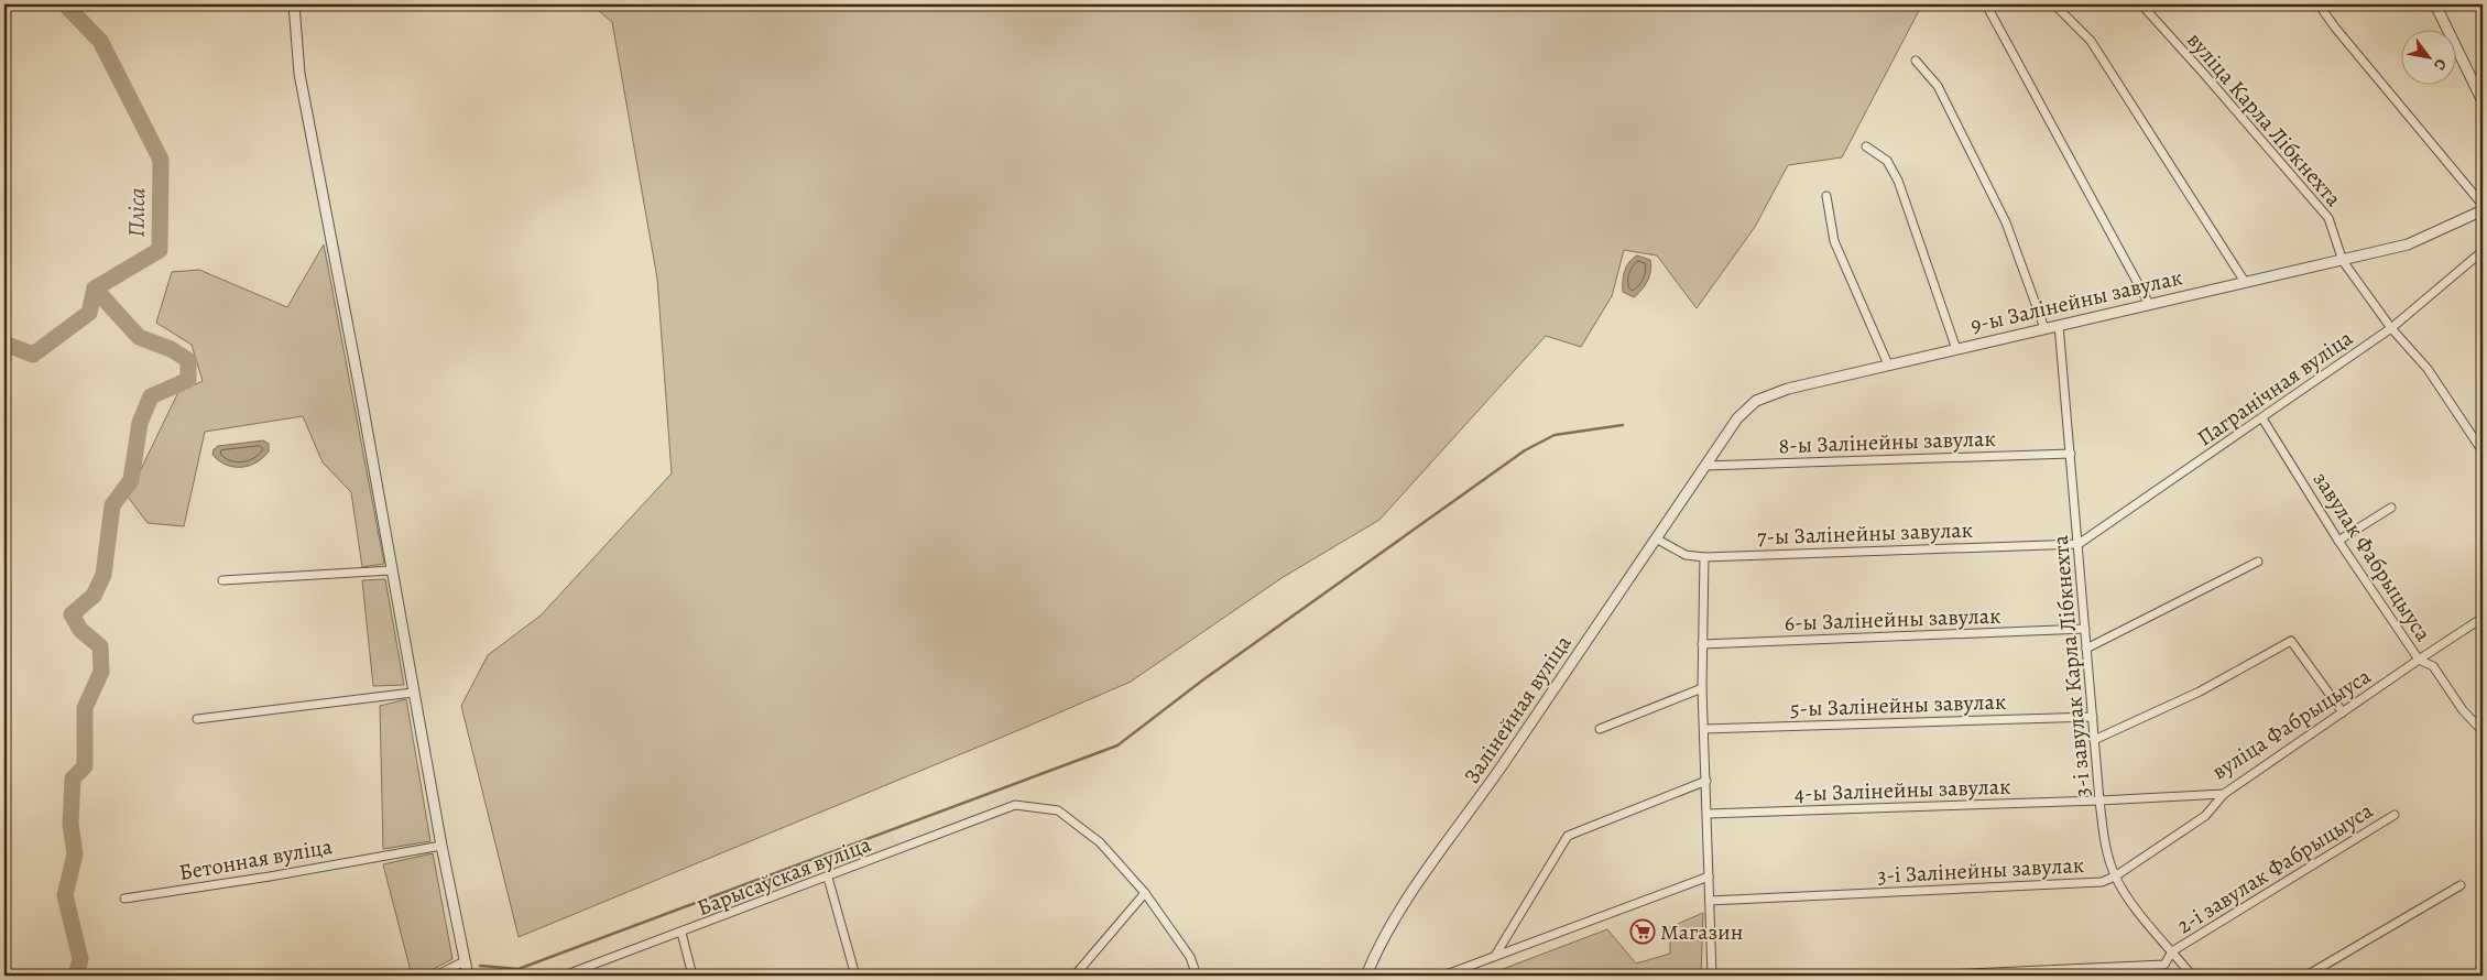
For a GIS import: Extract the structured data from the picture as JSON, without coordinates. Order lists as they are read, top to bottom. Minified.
{"streets":{"street":["вуліца Карла Лібкнехта","9-ы Залінейны завулак","Пагранічная вуліца","8-ы Залінейны завулак","7-ы Залінейны завулак","завулак Фабрыцыуса","6-ы Залінейны завулак","3-і завулак Карла Лібкнехта","5-ы Залінейны завулак","Залінейная вуліца","вуліца Фабрыцыуса","4-ы Залінейны завулак","Бетонная вуліца","2-і завулак Фабрыцыуса","3-і Залінейны завулак","Барысаўская вуліца"]},"crossings":[["вуліца Карла Лібкнехта","9-ы Залінейны завулак"],["вуліца Карла Лібкнехта","Пагранічная вуліца"],["9-ы Залінейны завулак","8-ы Залінейны завулак"],["9-ы Залінейны завулак","3-і завулак Карла Лібкнехта"],["9-ы Залінейны завулак","Залінейная вуліца"],["Пагранічная вуліца","7-ы Залінейны завулак"],["Пагранічная вуліца","завулак Фабрыцыуса"],["Пагранічная вуліца","3-і завулак Карла Лібкнехта"],["8-ы Залінейны завулак","3-і завулак Карла Лібкнехта"],["8-ы Залінейны завулак","Залінейная вуліца"],["7-ы Залінейны завулак","3-і завулак Карла Лібкнехта"],["7-ы Залінейны завулак","Залінейная вуліца"],["завулак Фабрыцыуса","вуліца Фабрыцыуса"],["6-ы Залінейны завулак","3-і завулак Карла Лібкнехта"],["3-і завулак Карла Лібкнехта","5-ы Залінейны завулак"],["3-і завулак Карла Лібкнехта","вуліца Фабрыцыуса"],["3-і завулак Карла Лібкнехта","4-ы Залінейны завулак"],["3-і завулак Карла Лібкнехта","2-і завулак Фабрыцыуса"],["3-і завулак Карла Лібкнехта","3-і Залінейны завулак"],["вуліца Фабрыцыуса","4-ы Залінейны завулак"],["вуліца Фабрыцыуса","3-і Залінейны завулак"]],"water":["Пліса"],"places":{"supermarket":["Магазин"]},"north":"bottom right"}
